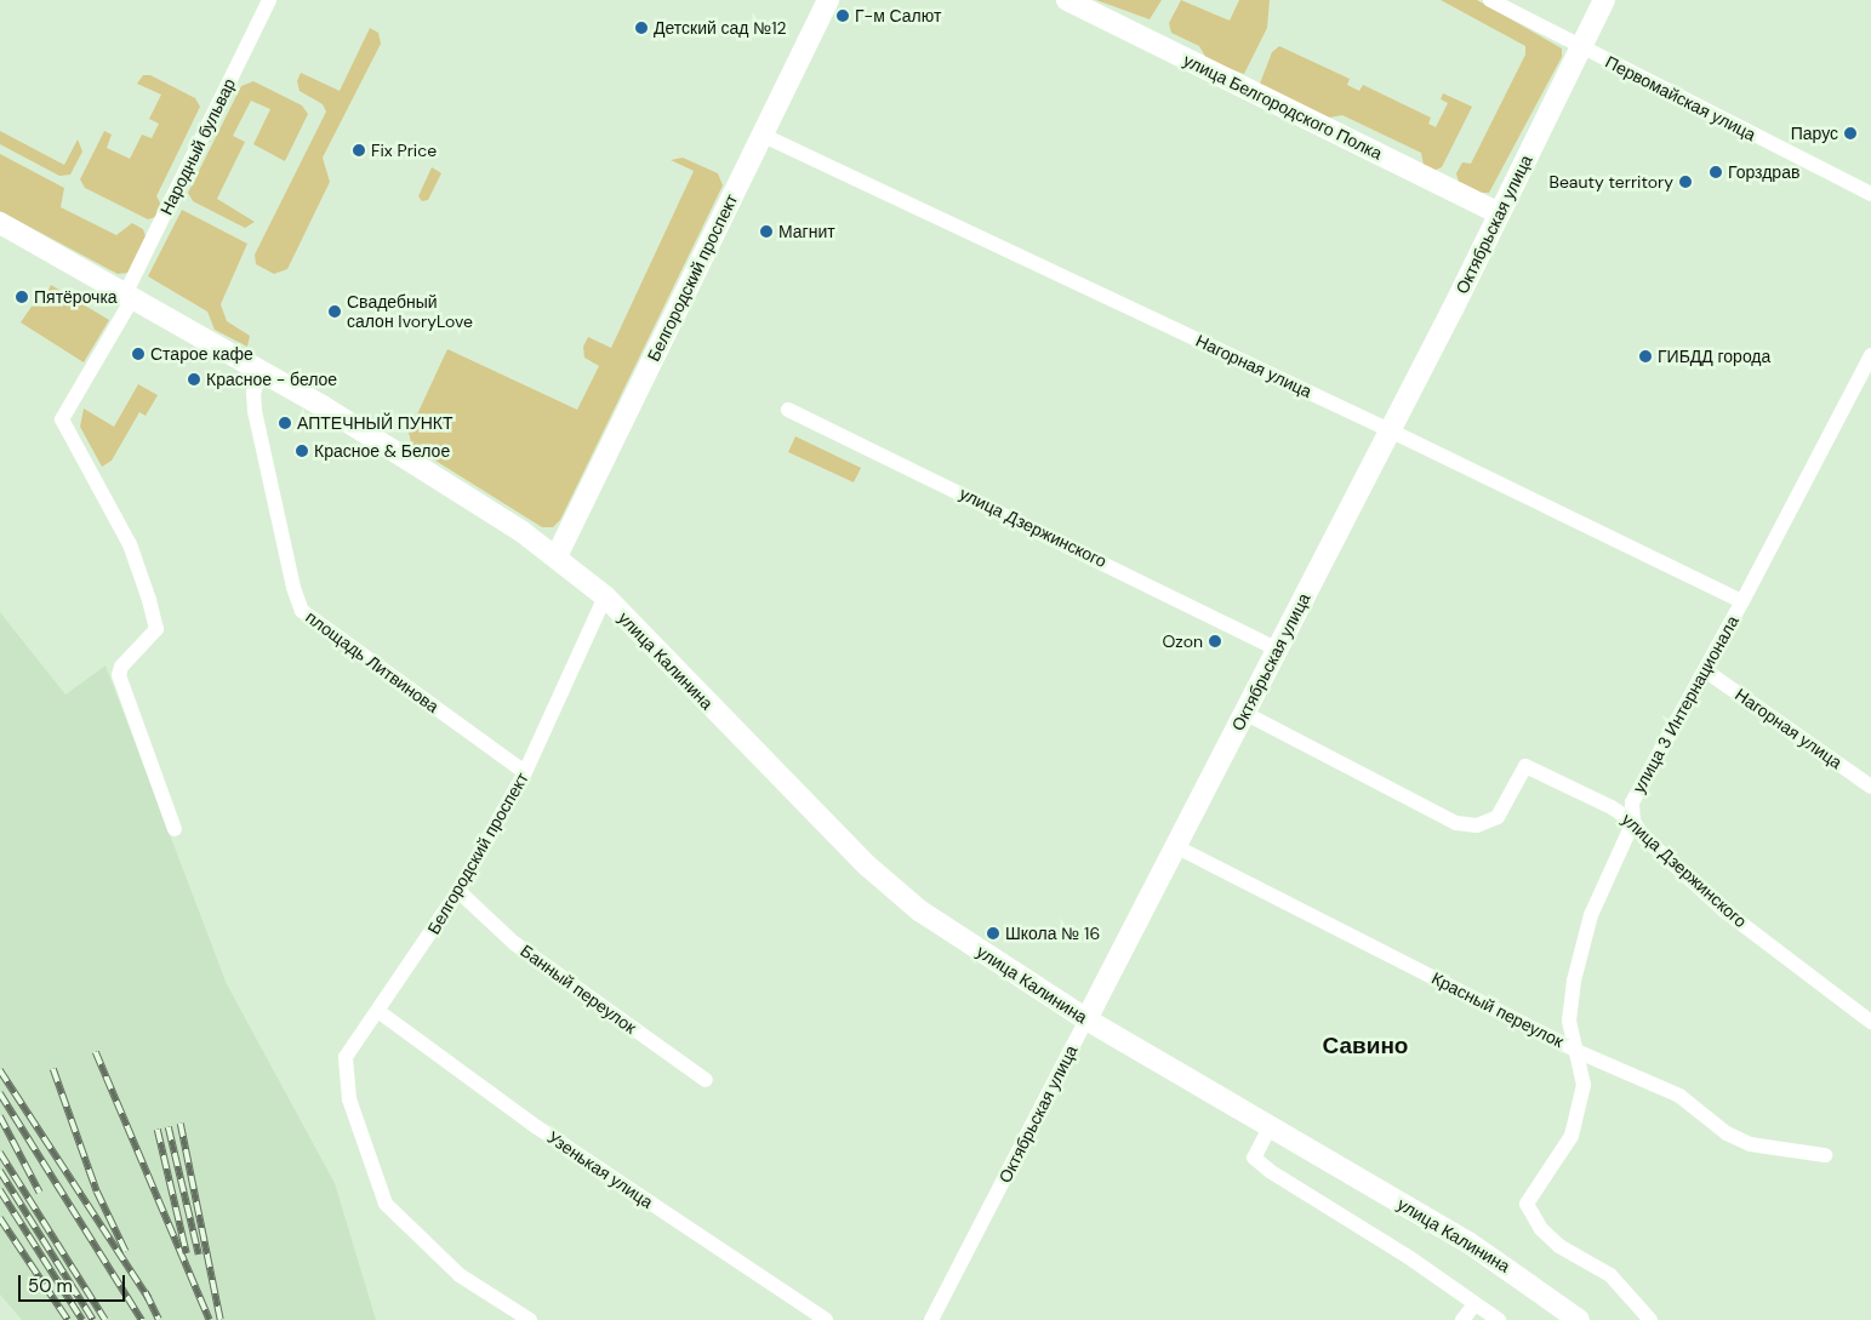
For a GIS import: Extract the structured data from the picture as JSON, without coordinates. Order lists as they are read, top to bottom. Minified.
{"streets":{"main road":["улица Белгородского Полка","Октябрьская улица","Белгородский проспект","улица Калинина"],"street":["Первомайская улица","Народный бульвар","Нагорная улица","улица Дзержинского","площадь Литвинова","улица 3 Интернационала","Банный переулок","Красный переулок","Узенькая улица"]},"crossings":[["Первомайская улица","Октябрьская улица"],["улица Белгородского Полка","Октябрьская улица"],["Народный бульвар","улица Калинина"],["Октябрьская улица","Нагорная улица"],["Октябрьская улица","улица Дзержинского"],["Октябрьская улица","улица Калинина"],["Октябрьская улица","Красный переулок"],["Белгородский проспект","Нагорная улица"],["Белгородский проспект","улица Калинина"],["Белгородский проспект","площадь Литвинова"],["Белгородский проспект","Банный переулок"],["Белгородский проспект","Узенькая улица"],["Нагорная улица","улица 3 Интернационала"],["улица Дзержинского","улица 3 Интернационала"],["улица Калинина","площадь Литвинова"],["улица 3 Интернационала","Красный переулок"]],"districts":["Савино"],"places":["Г-м Салют","Детский сад №12","Парус","Fix Price","Горздрав","Beauty territory","Магнит","Пятёрочка","Свадебный салон IvoryLove","Старое кафе","ГИБДД города","Красное - белое","АПТЕЧНЫЙ ПУНКТ","Красное & Белое","Ozon","Школа № 16"],"scale_bar":"50 m"}
